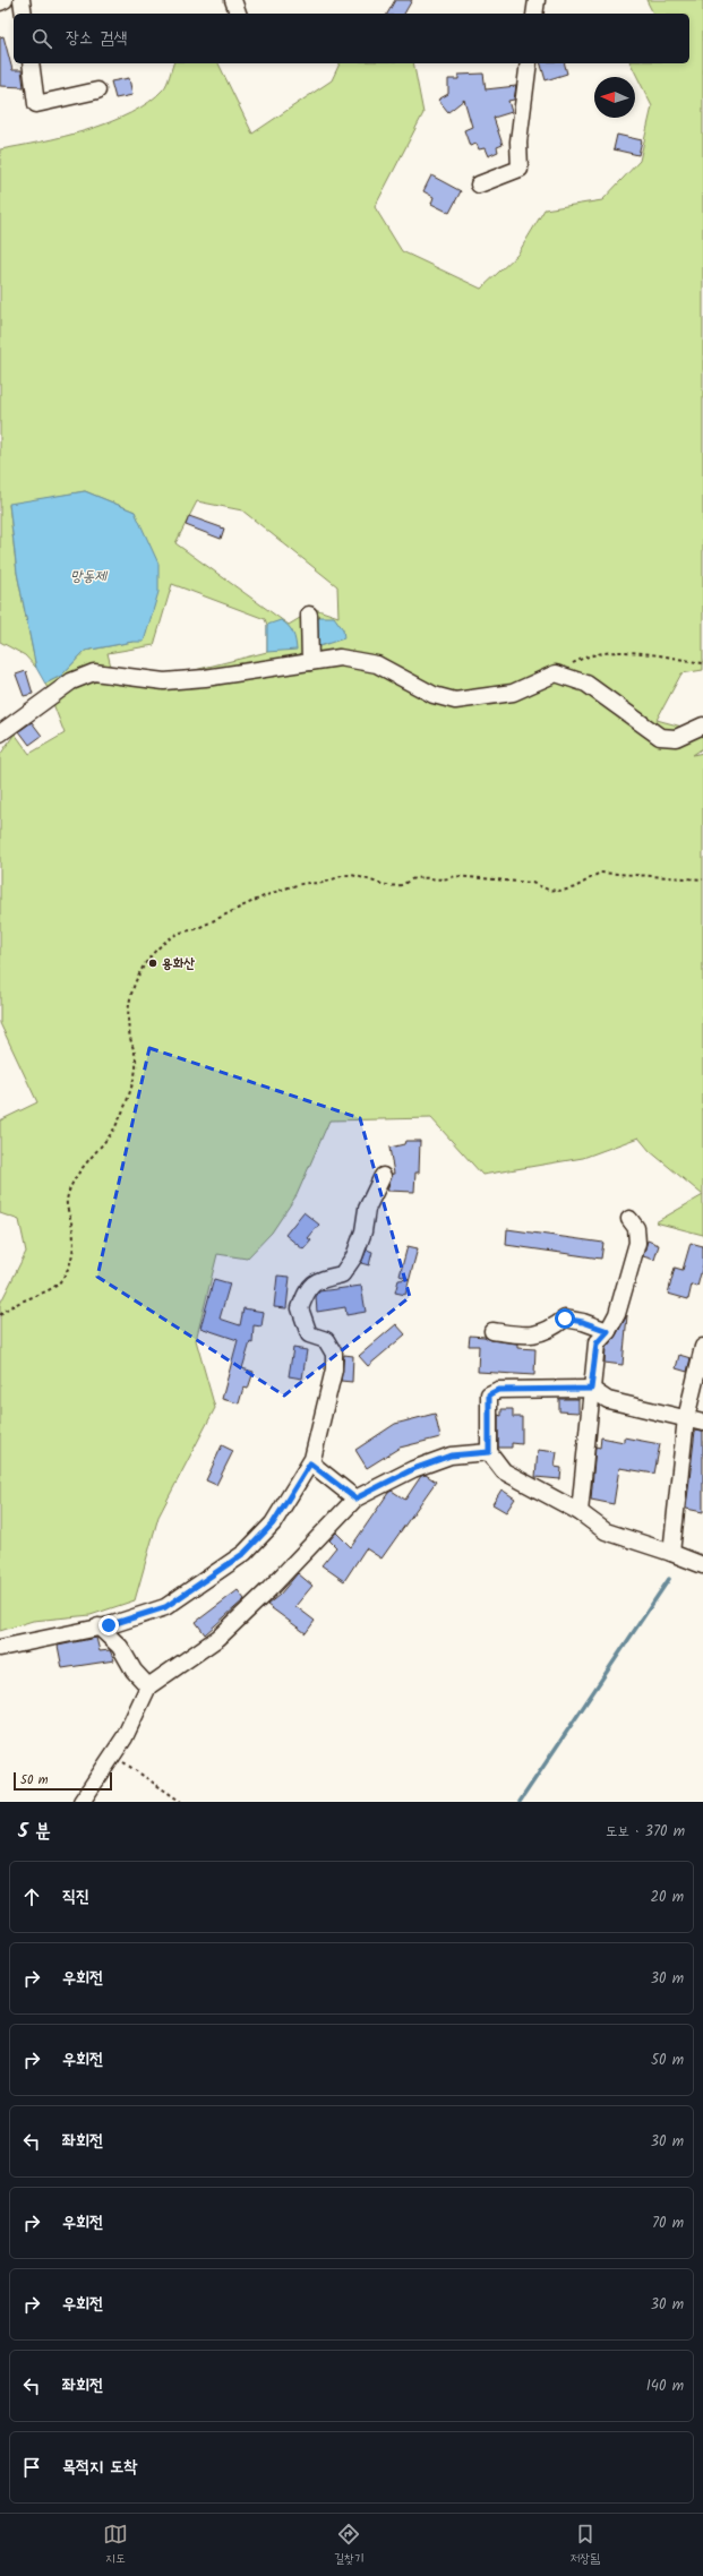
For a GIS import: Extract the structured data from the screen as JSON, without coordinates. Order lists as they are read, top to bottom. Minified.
{"water":["망동제"],"places":["용화산"],"scale_bar":"50 m","north":"left","page":{"search":"장소 검색","scale":"50 m","heading":["5 분","도보 · 370 m"],"list":[["직진","20 m"],["우회전","30 m"],["우회전","50 m"],["좌회전","30 m"],["우회전","70 m"],["우회전","30 m"],["좌회전","140 m"],"목적지 도착"],"nav":["지도","길찾기","저장됨"]}}
